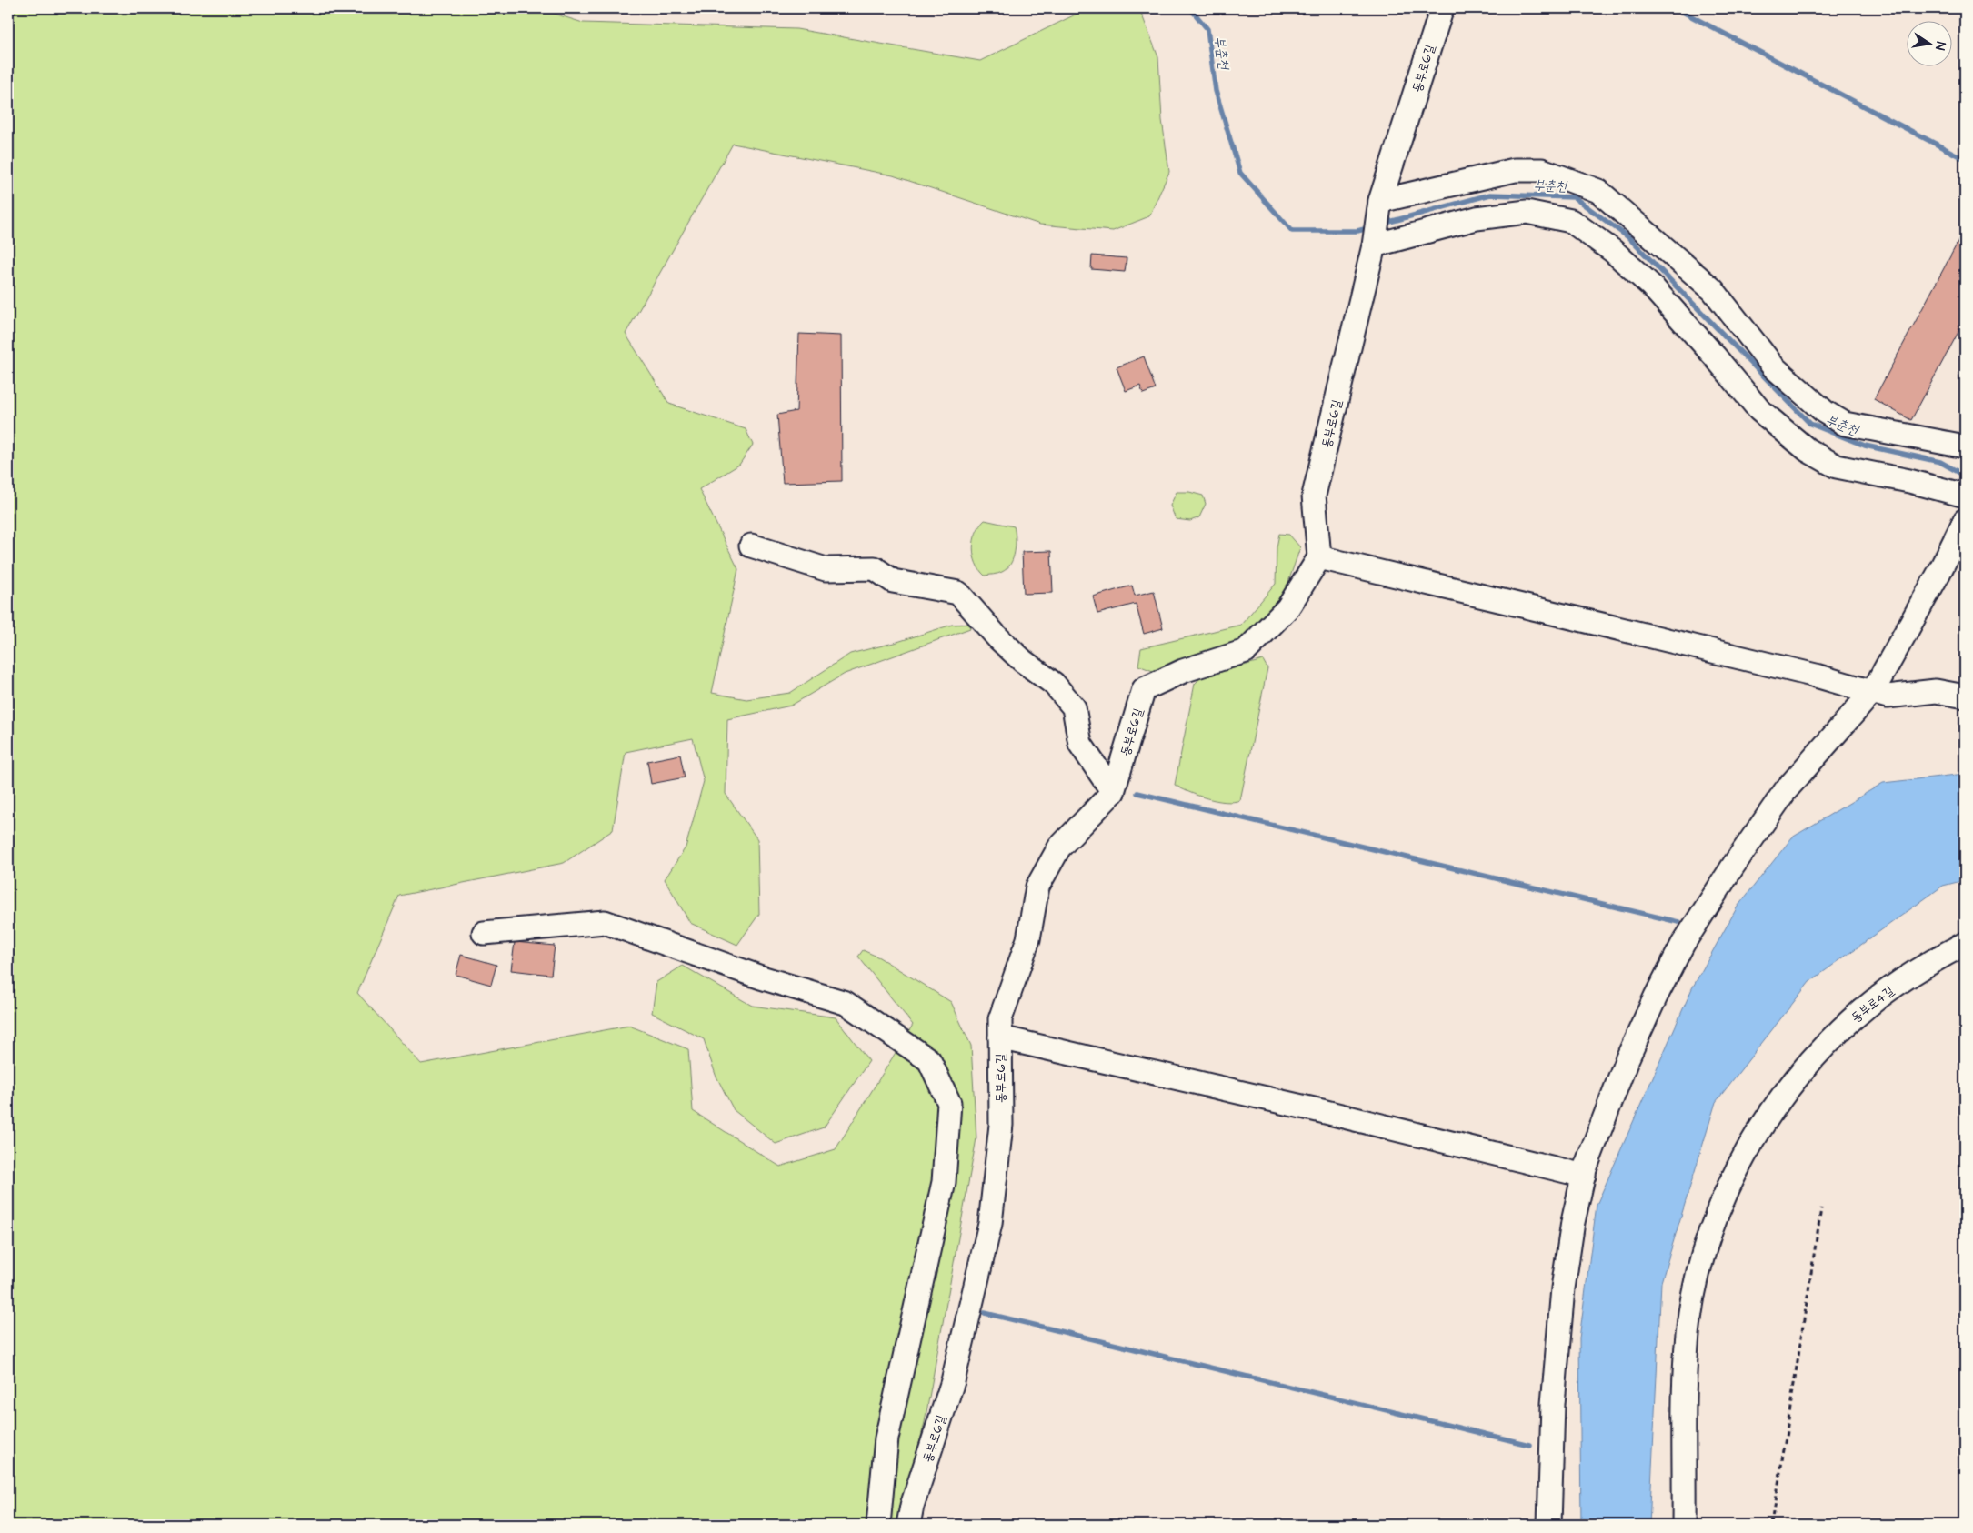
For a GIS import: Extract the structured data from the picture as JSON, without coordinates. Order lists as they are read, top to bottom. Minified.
{"streets":{"street":["동부로6길","동부로4길"]},"water":["부춘천"],"north":"right"}
